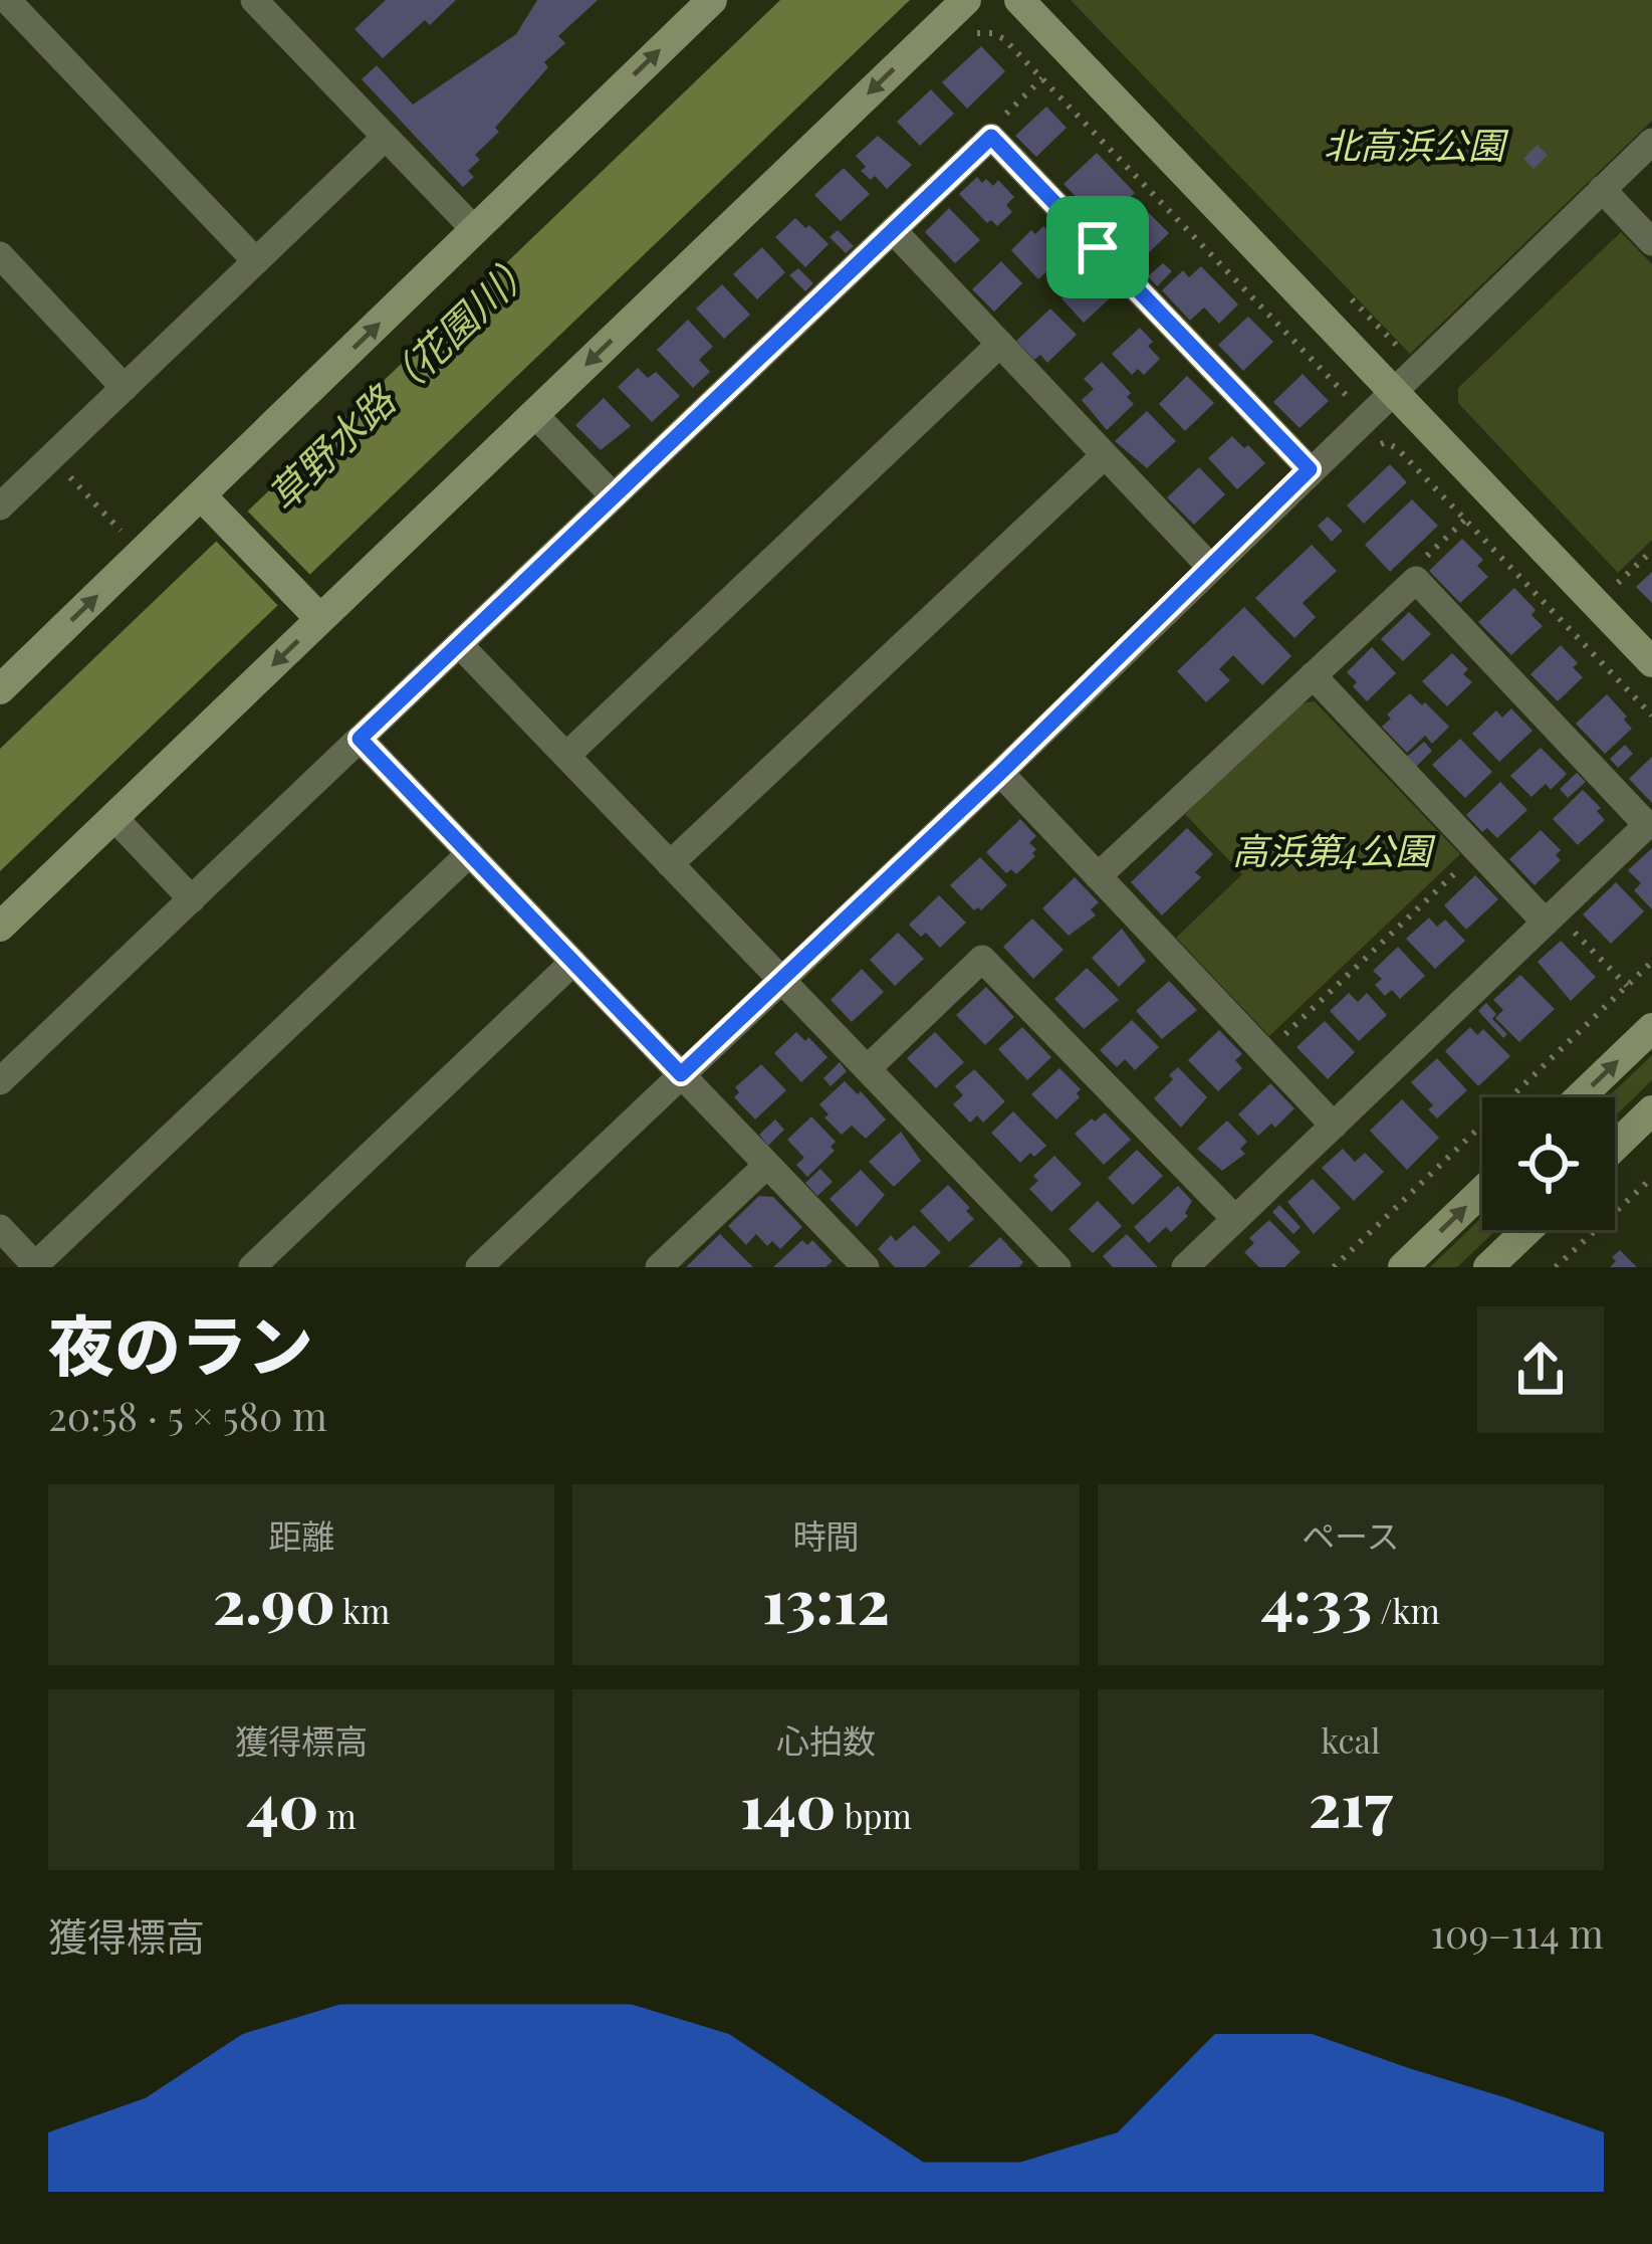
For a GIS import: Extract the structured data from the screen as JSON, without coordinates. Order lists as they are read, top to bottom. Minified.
{"water":["草野水路（花園川）"],"parks":["北高浜公園","高浜第4公園"],"page":{"heading":["夜のラン","20:58 · 5 × 580 m"],"stats":[["距離","2.90 km"],["時間","13:12"],["ペース","4:33 /km"],["獲得標高","40 m"],["心拍数","140 bpm"],["kcal","217"]],"chart":["獲得標高","109–114 m"]}}
